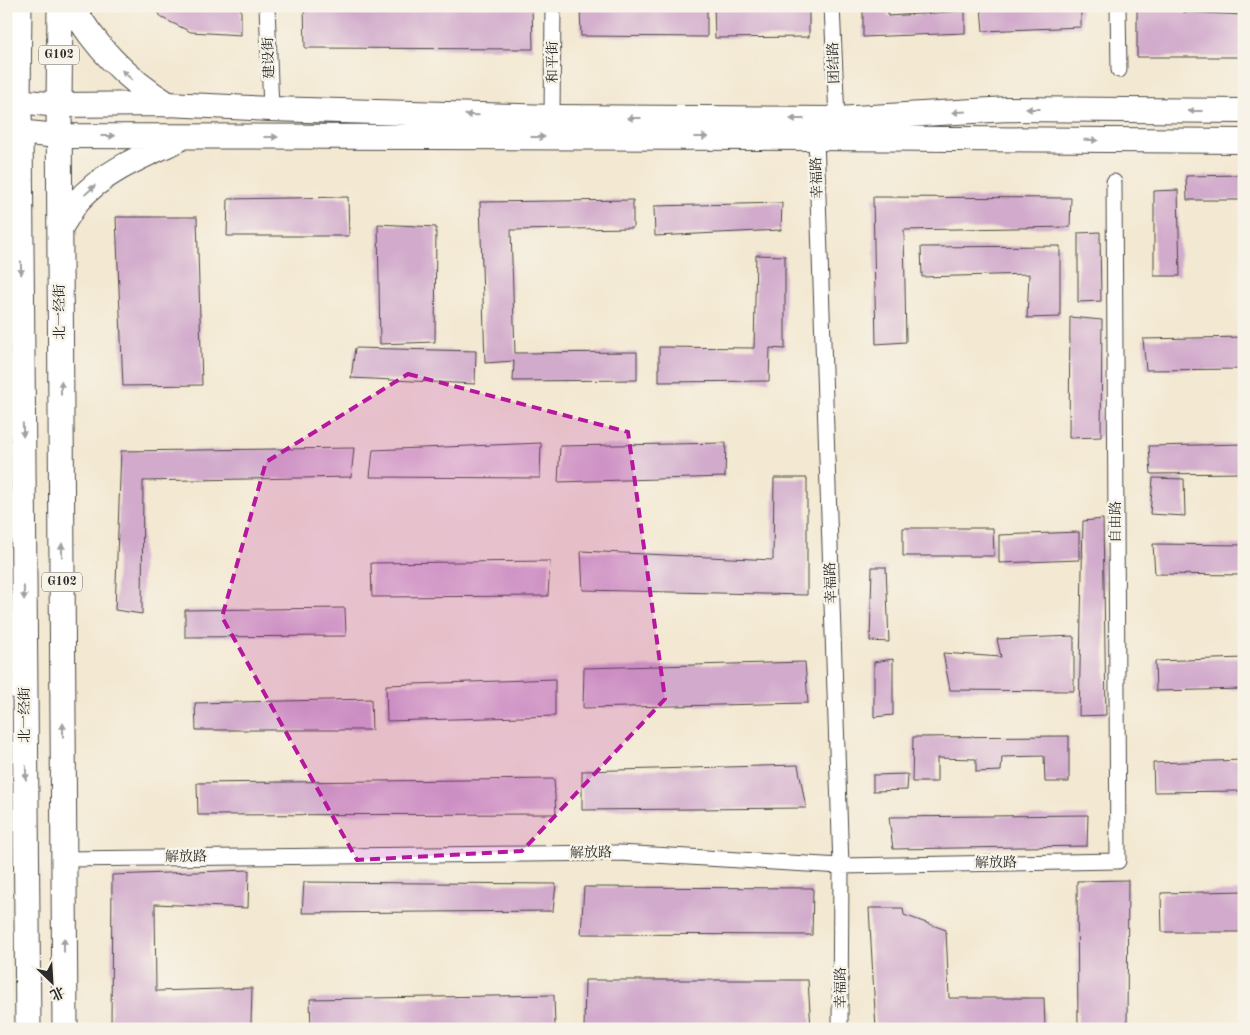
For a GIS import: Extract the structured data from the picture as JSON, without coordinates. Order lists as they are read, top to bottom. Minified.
{"streets":{"highway":["G102","北一经街"],"street":["建设街","和平街","团结路","幸福路","自由路","解放路"]},"crossings":[["G102","北一经街"],["幸福路","解放路"],["北一经街","解放路"],["自由路","解放路"]],"north":"bottom right"}
